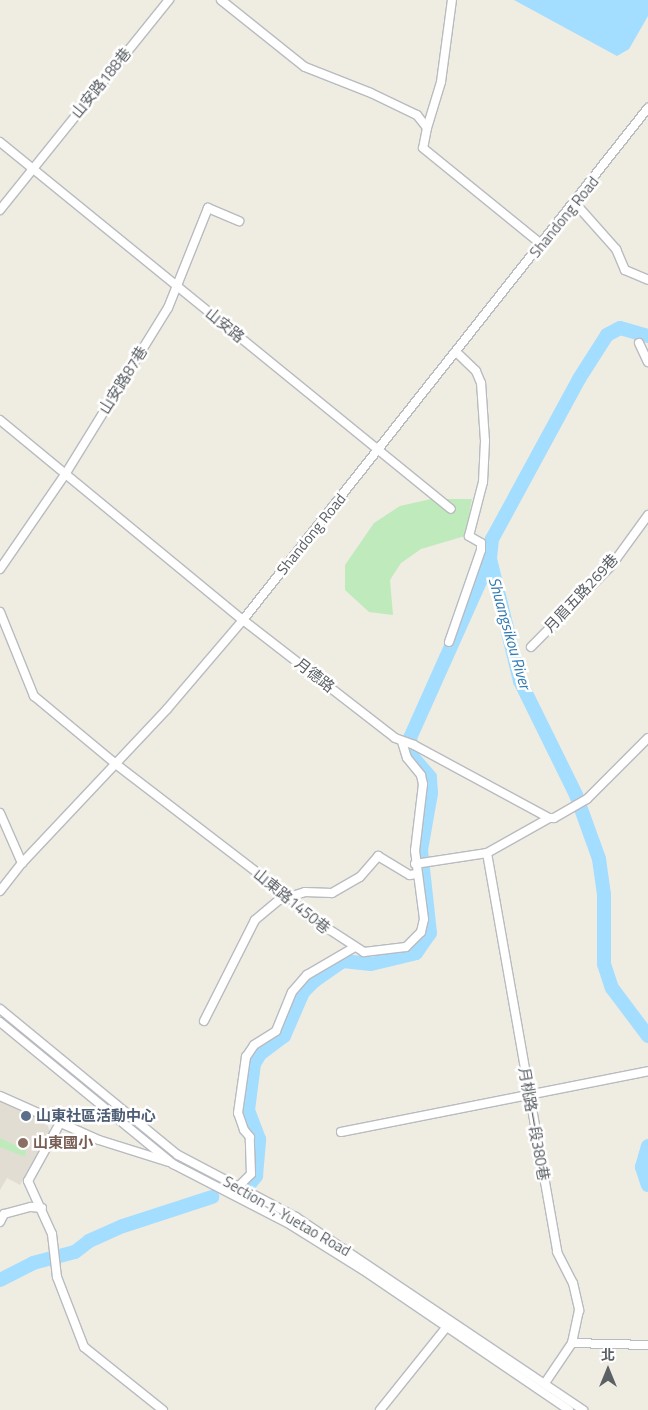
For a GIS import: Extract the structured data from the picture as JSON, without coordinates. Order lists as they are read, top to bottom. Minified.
{"streets":{"street":["山安路188巷","Shandong Road","山安路","山安路87巷","月眉五路269巷","月德路","山東路1450巷","月桃路一段380巷","Section 1, Yuetao Road"]},"crossings":[["山安路188巷","山安路"],["Shandong Road","山安路"],["Shandong Road","月德路"],["Shandong Road","山東路1450巷"],["山安路","山安路87巷"],["山安路87巷","月德路"],["月德路","山東路1450巷"],["月桃路一段380巷","Section 1, Yuetao Road"]],"water":["Shuangsikou River"],"places":["山東社區活動中心","山東國小"],"north":"top"}
